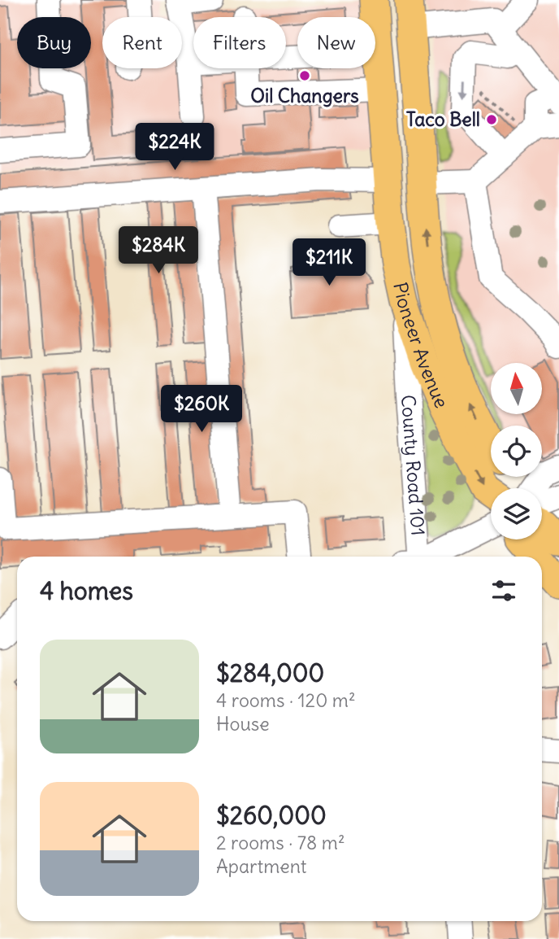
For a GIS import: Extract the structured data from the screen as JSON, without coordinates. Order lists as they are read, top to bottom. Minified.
{"streets":{"main road":["Pioneer Avenue"],"street":["County Road 101"]},"crossings":[["Pioneer Avenue","County Road 101"]],"places":["Oil Changers","Taco Bell"],"north":"top","page":{"chip":["Buy","Rent","Filters","New"],"price":["$224K","$284K","$211K","$260K"],"heading":"4 homes","list":[{"name":"$284,000","note":"4 rooms · 120 m² · House"},{"name":"$260,000","note":"2 rooms · 78 m² · Apartment"}]}}
